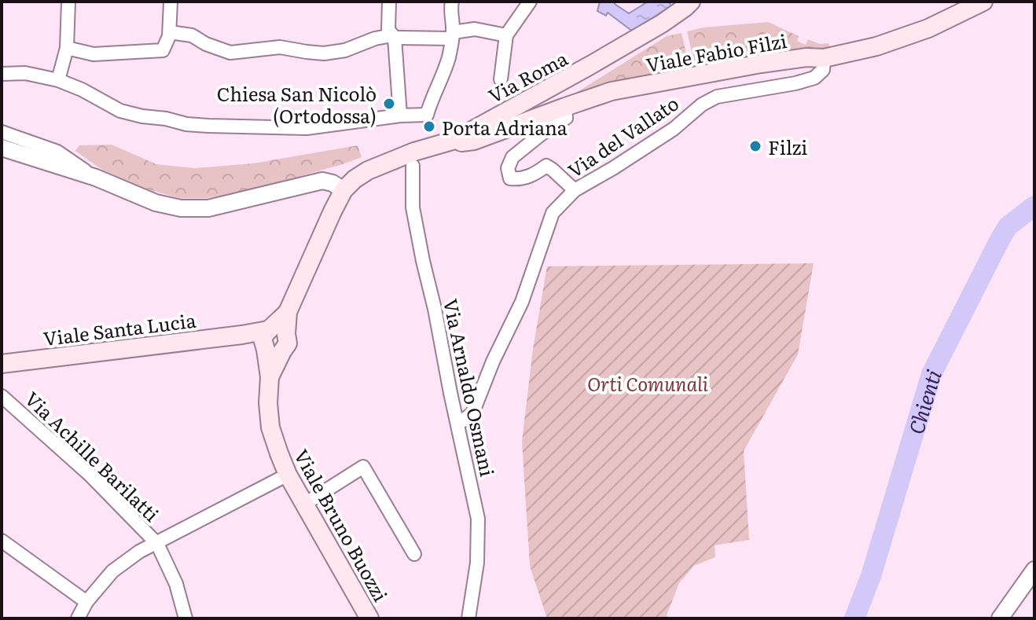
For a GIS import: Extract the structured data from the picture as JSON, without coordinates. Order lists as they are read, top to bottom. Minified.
{"streets":{"main road":["Viale Fabio Filzi","Via Roma","Viale Santa Lucia","Viale Bruno Buozzi"],"street":["Via del Vallato","Via Arnaldo Osmani","Via Achille Barilatti"]},"crossings":[["Viale Fabio Filzi","Via Roma"],["Viale Fabio Filzi","Via del Vallato"],["Via Roma","Viale Bruno Buozzi"],["Via del Vallato","Via Arnaldo Osmani"],["Viale Santa Lucia","Viale Bruno Buozzi"]],"water":["Chienti"],"parks":["Orti Comunali"],"places":["Chiesa San Nicolò (Ortodossa)","Porta Adriana","Filzi"]}
